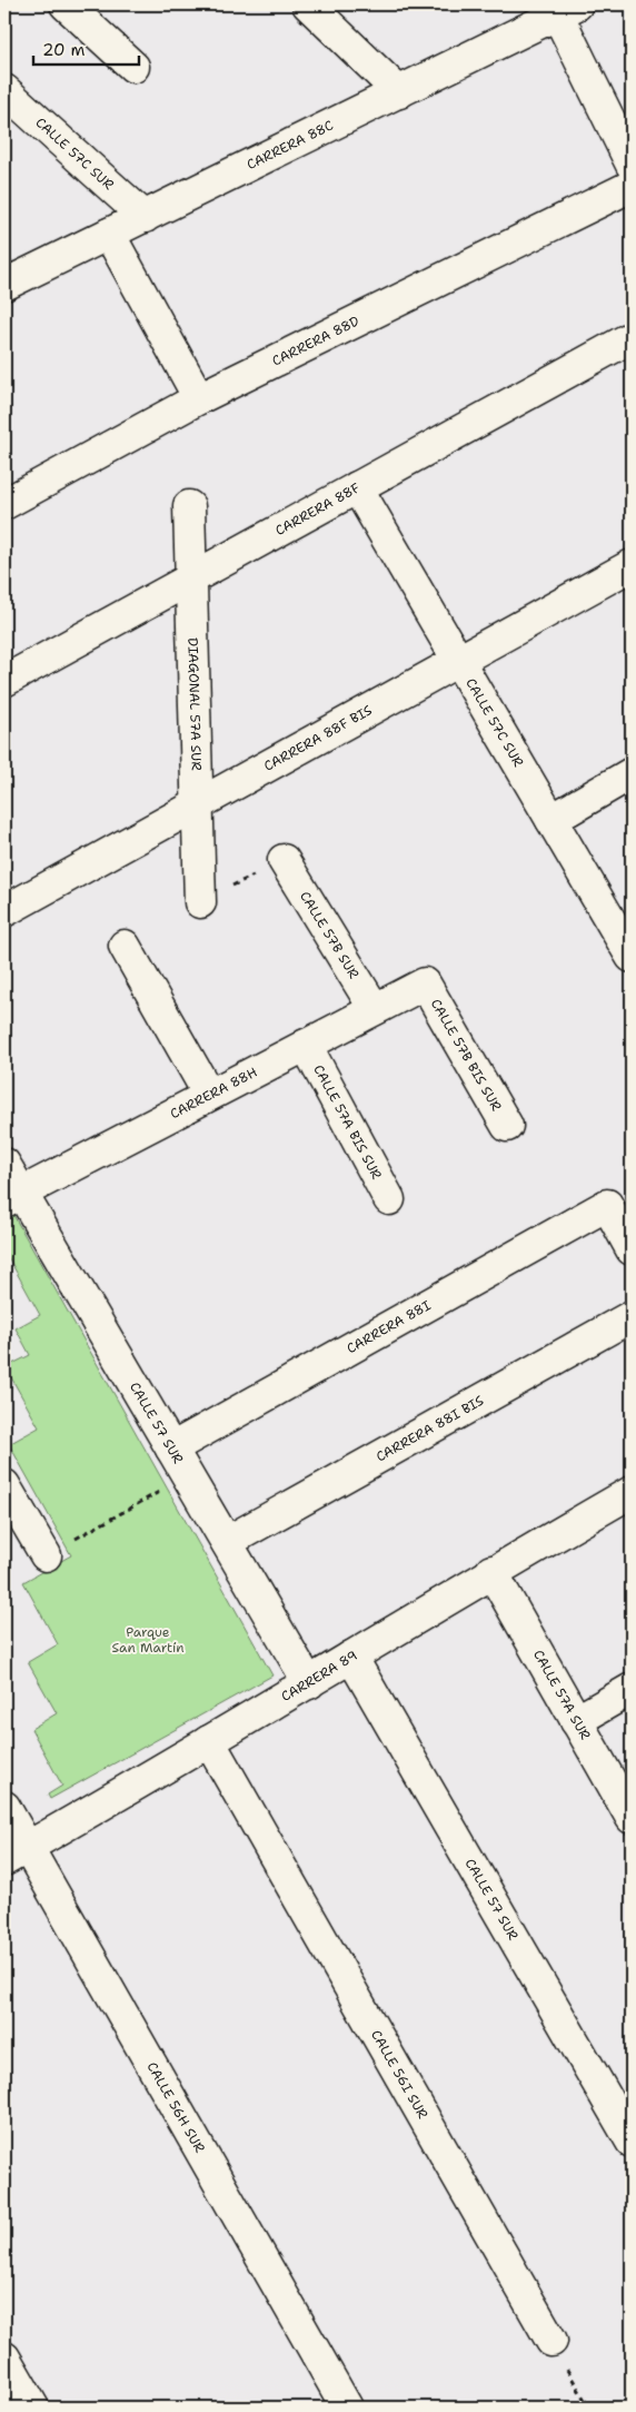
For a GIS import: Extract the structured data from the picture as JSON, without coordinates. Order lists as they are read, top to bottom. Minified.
{"streets":{"street":["CARRERA 88C","CALLE 57C SUR","CARRERA 88D","CARRERA 88F","DIAGONAL 57A SUR","CARRERA 88F BIS","CALLE 57B SUR","CALLE 57B BIS SUR","CARRERA 88H","CALLE 57A BIS SUR","CARRERA 88I","CALLE 57 SUR","CARRERA 88I BIS","CARRERA 89","CALLE 57A SUR","CALLE 56I SUR","CALLE 56H SUR"]},"crossings":[["CARRERA 88C","CALLE 57C SUR"],["CALLE 57C SUR","CARRERA 88F"],["CALLE 57C SUR","CARRERA 88F BIS"],["CARRERA 88F","DIAGONAL 57A SUR"],["DIAGONAL 57A SUR","CARRERA 88F BIS"],["CALLE 57B SUR","CARRERA 88H"],["CALLE 57B BIS SUR","CARRERA 88H"],["CARRERA 88H","CALLE 57A BIS SUR"],["CARRERA 88H","CALLE 57 SUR"],["CARRERA 88I","CALLE 57 SUR"],["CALLE 57 SUR","CARRERA 88I BIS"],["CALLE 57 SUR","CARRERA 89"],["CARRERA 89","CALLE 57A SUR"],["CARRERA 89","CALLE 56I SUR"],["CARRERA 89","CALLE 56H SUR"]],"parks":["Parque San Martín"],"scale_bar":"20 m"}
